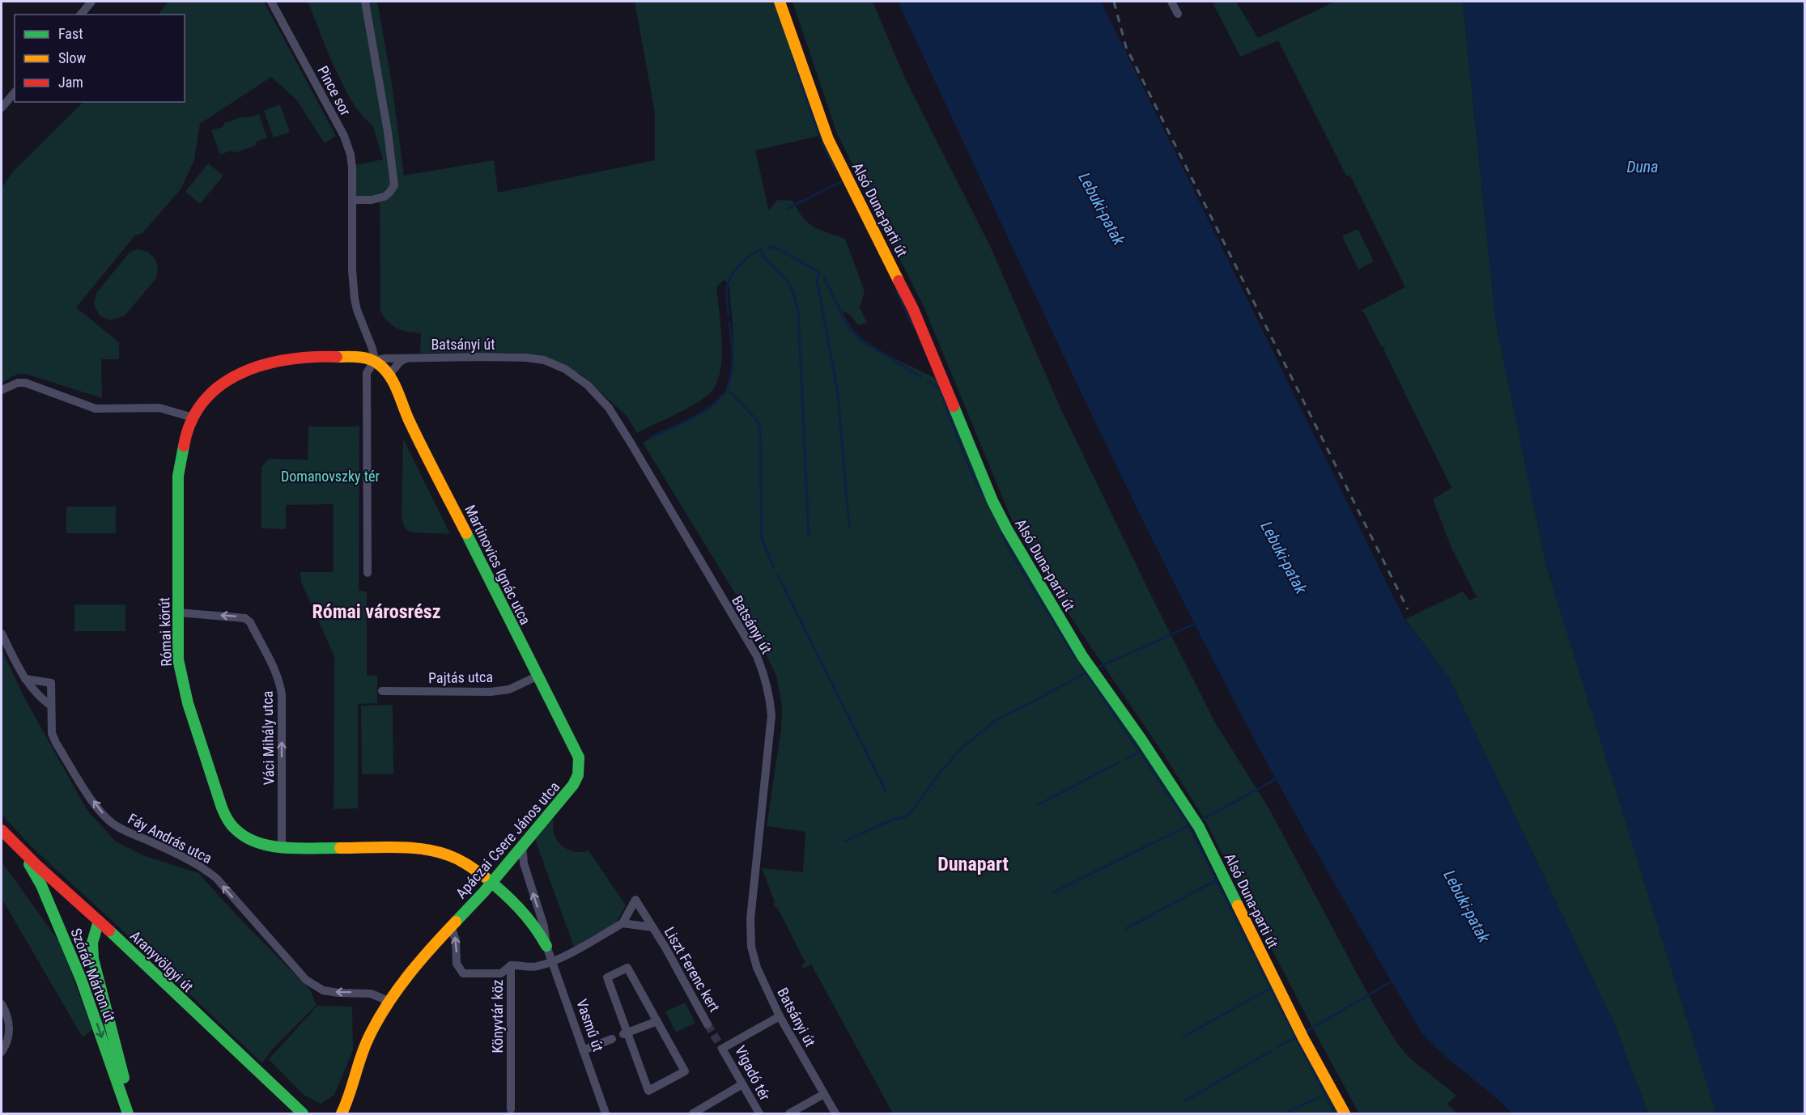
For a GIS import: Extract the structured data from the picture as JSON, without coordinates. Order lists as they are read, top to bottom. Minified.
{"streets":{"street":["Pince sor","Alsó Duna-parti út","Batsányi út","Martinovics Ignác utca","Római körút","Pajtás utca","Váci Mihály utca","Fáy András utca","Apáczai Csere János utca","Aranyvölgyi út","Liszt Ferenc kert","Szórád Márton út","Könyvtár köz","Vasmű út","Vigadó tér"]},"crossings":[["Pince sor","Martinovics Ignác utca"],["Batsányi út","Martinovics Ignác utca"],["Batsányi út","Római körút"],["Batsányi út","Vigadó tér"],["Martinovics Ignác utca","Római körút"],["Martinovics Ignác utca","Pajtás utca"],["Martinovics Ignác utca","Apáczai Csere János utca"],["Római körút","Váci Mihály utca"],["Római körút","Apáczai Csere János utca"],["Római körút","Vasmű út"],["Fáy András utca","Apáczai Csere János utca"],["Apáczai Csere János utca","Vasmű út"],["Aranyvölgyi út","Szórád Márton út"],["Könyvtár köz","Vasmű út"]],"one_way":["Váci Mihály utca","Fáy András utca"],"districts":["Római városrész","Dunapart"],"water":["Duna","Lebuki-patak"],"parks":["Domanovszky tér"],"legend":["Fast","Slow","Jam"]}
